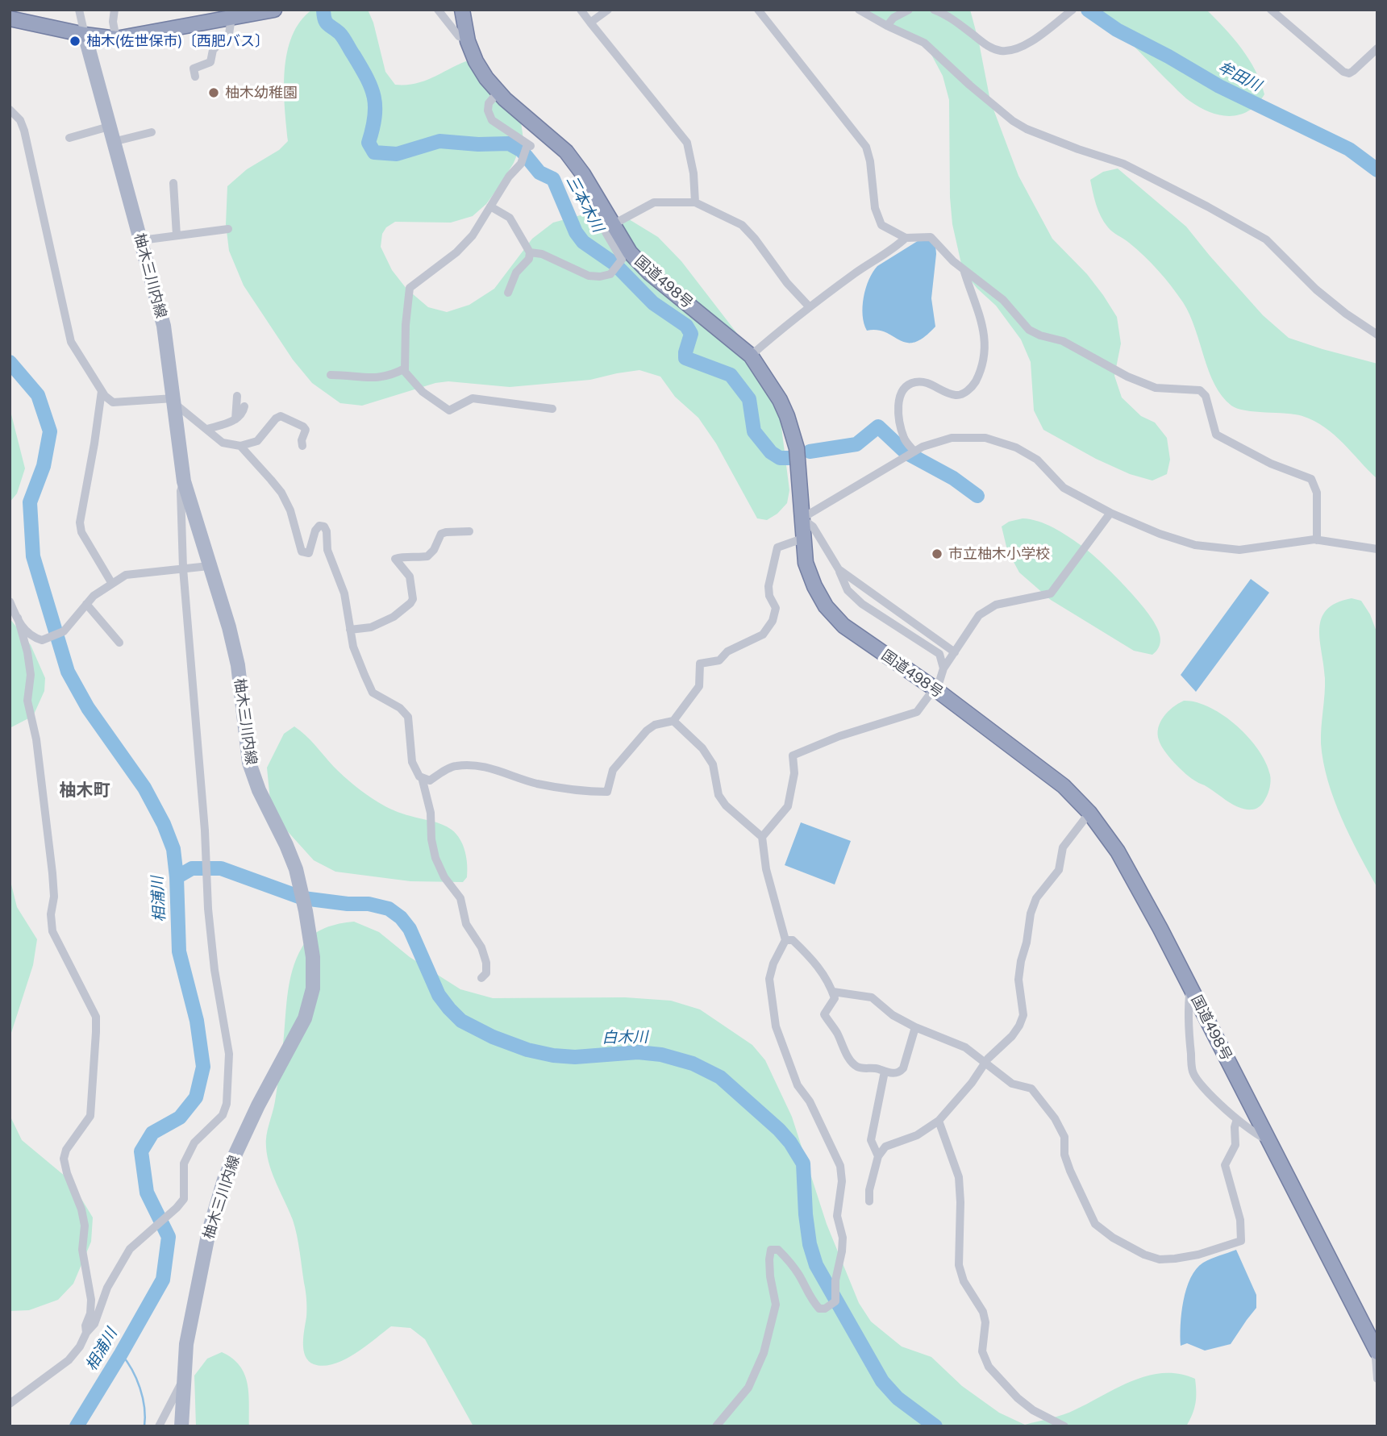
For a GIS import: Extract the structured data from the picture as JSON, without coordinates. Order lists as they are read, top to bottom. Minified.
{"streets":{"highway":["国道498号"],"main road":["柚木三川内線"]},"districts":["柚木町"],"water":["牟田川","三本木川","相浦川","白木川"],"places":["柚木(佐世保市)〔西肥バス〕","柚木幼稚園","市立柚木小学校"]}
